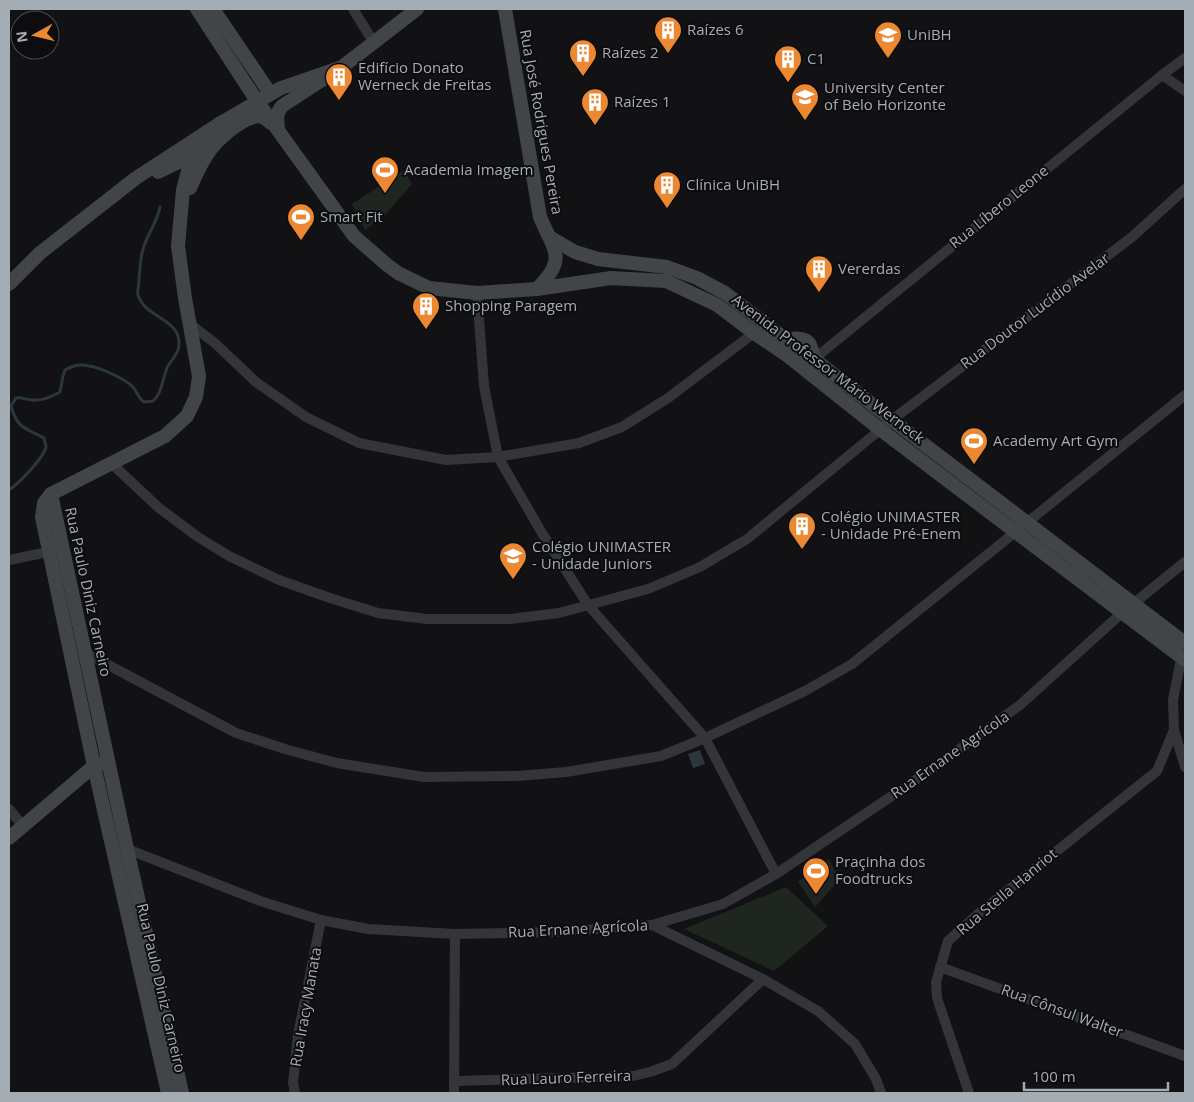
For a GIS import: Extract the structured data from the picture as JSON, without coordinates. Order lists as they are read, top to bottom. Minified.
{"streets":{"main road":["Rua José Rodrigues Pereira","Avenida Professor Mário Werneck","Rua Paulo Diniz Carneiro"],"street":["Rua Líbero Leone","Rua Doutor Lucídio Avelar","Rua Ernane Agrícola","Rua Stella Hanriot","Rua Iracy Manata","Rua Cônsul Walter","Rua Lauro Ferreira"]},"crossings":[["Rua José Rodrigues Pereira","Avenida Professor Mário Werneck"],["Rua Líbero Leone","Avenida Professor Mário Werneck"],["Rua Doutor Lucídio Avelar","Avenida Professor Mário Werneck"],["Avenida Professor Mário Werneck","Rua Ernane Agrícola"],["Rua Paulo Diniz Carneiro","Rua Ernane Agrícola"],["Rua Ernane Agrícola","Rua Iracy Manata"],["Rua Stella Hanriot","Rua Cônsul Walter"]],"places":{"building":["Raízes 6","Raízes 2","C1","Edifício Donato Werneck de Freitas","Raízes 1","Clínica UniBH","Vererdas","Shopping Paragem","Colégio UNIMASTER - Unidade Pré-Enem"],"school or university":["UniBH","University Center of Belo Horizonte","Colégio UNIMASTER - Unidade Juniors"],"sports":["Academia Imagem","Smart Fit","Academy Art Gym","Praçinha dos Foodtrucks"]},"scale_bar":"100 m","north":"left"}
